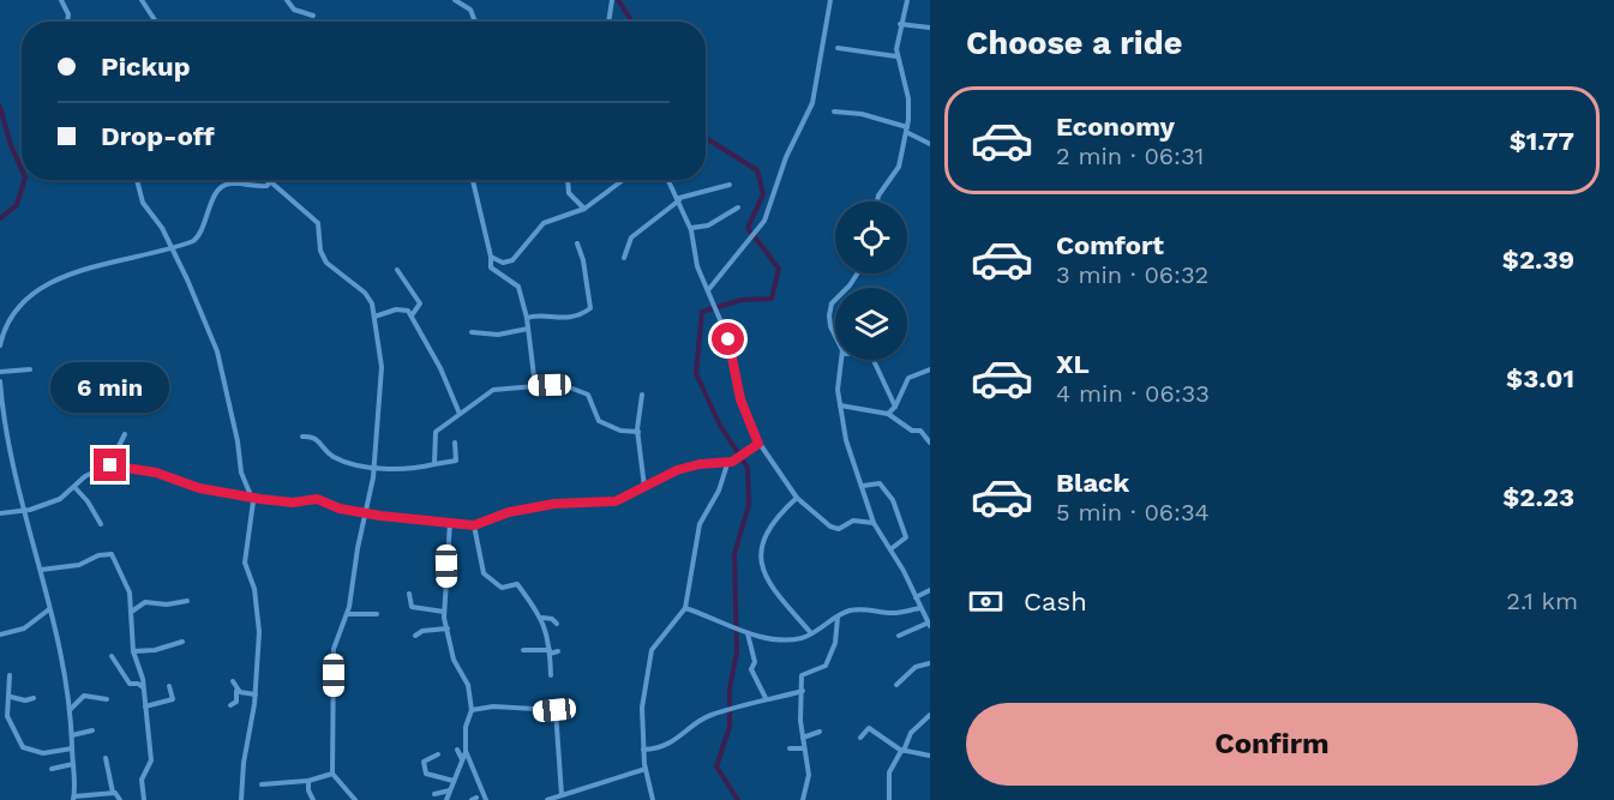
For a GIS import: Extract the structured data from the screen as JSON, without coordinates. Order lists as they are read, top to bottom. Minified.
{"page":{"heading":"Choose a ride","banner":["Pickup","Drop-off"],"list":[{"name":"Economy","note":"2 min · 06:31","value":"$1.77"},{"name":"Comfort","note":"3 min · 06:32","value":"$2.39"},{"name":"XL","note":"4 min · 06:33","value":"$3.01"},{"name":"Black","note":"5 min · 06:34","value":"$2.23"}],"bubble":"6 min","pay":["Cash","2.1 km"],"buttons":"Confirm"}}
